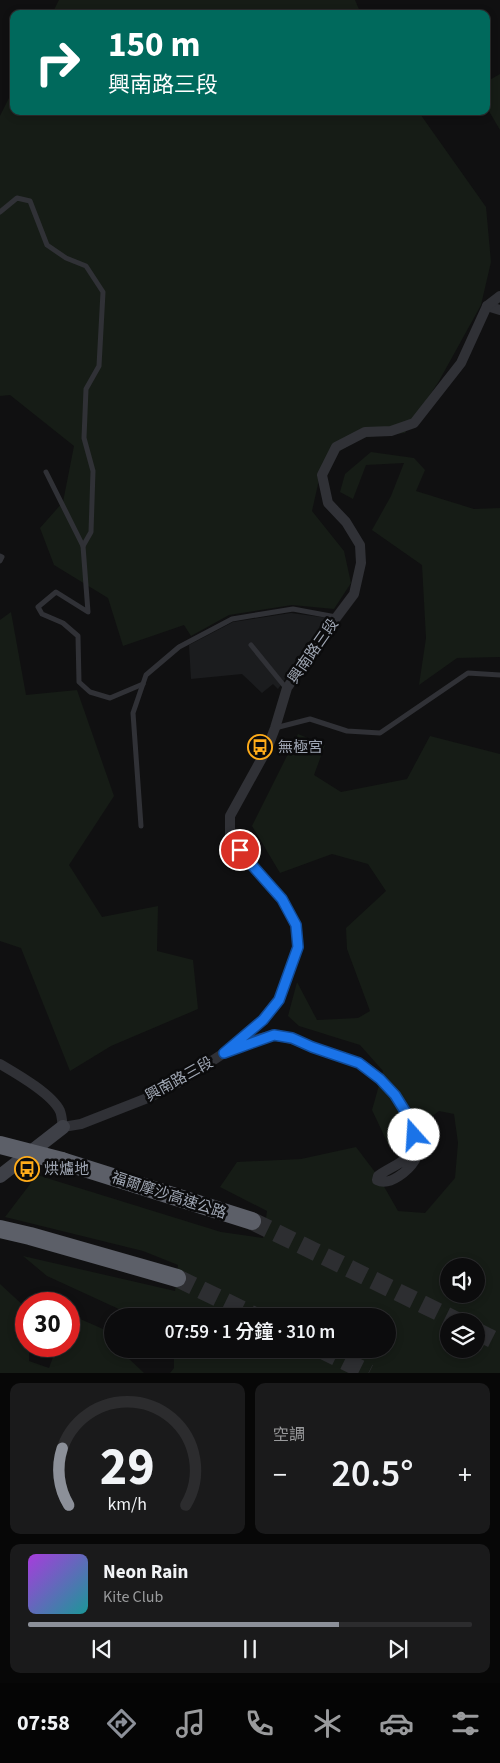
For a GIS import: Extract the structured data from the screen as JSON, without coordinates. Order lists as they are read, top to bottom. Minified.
{"streets":{"highway":["福爾摩沙高速公路"],"street":["興南路三段"]},"places":{"bus stop":["無極宮","烘爐地"]},"page":{"turn":["150 m","興南路三段"],"limit":"30","trip":"07:59 · 1 分鐘 · 310 m","tile":"空調","heat":["−","20.5°","+"],"song":["Neon Rain","Kite Club"],"tabs":"07:58","gauge":["29","km/h"]}}
